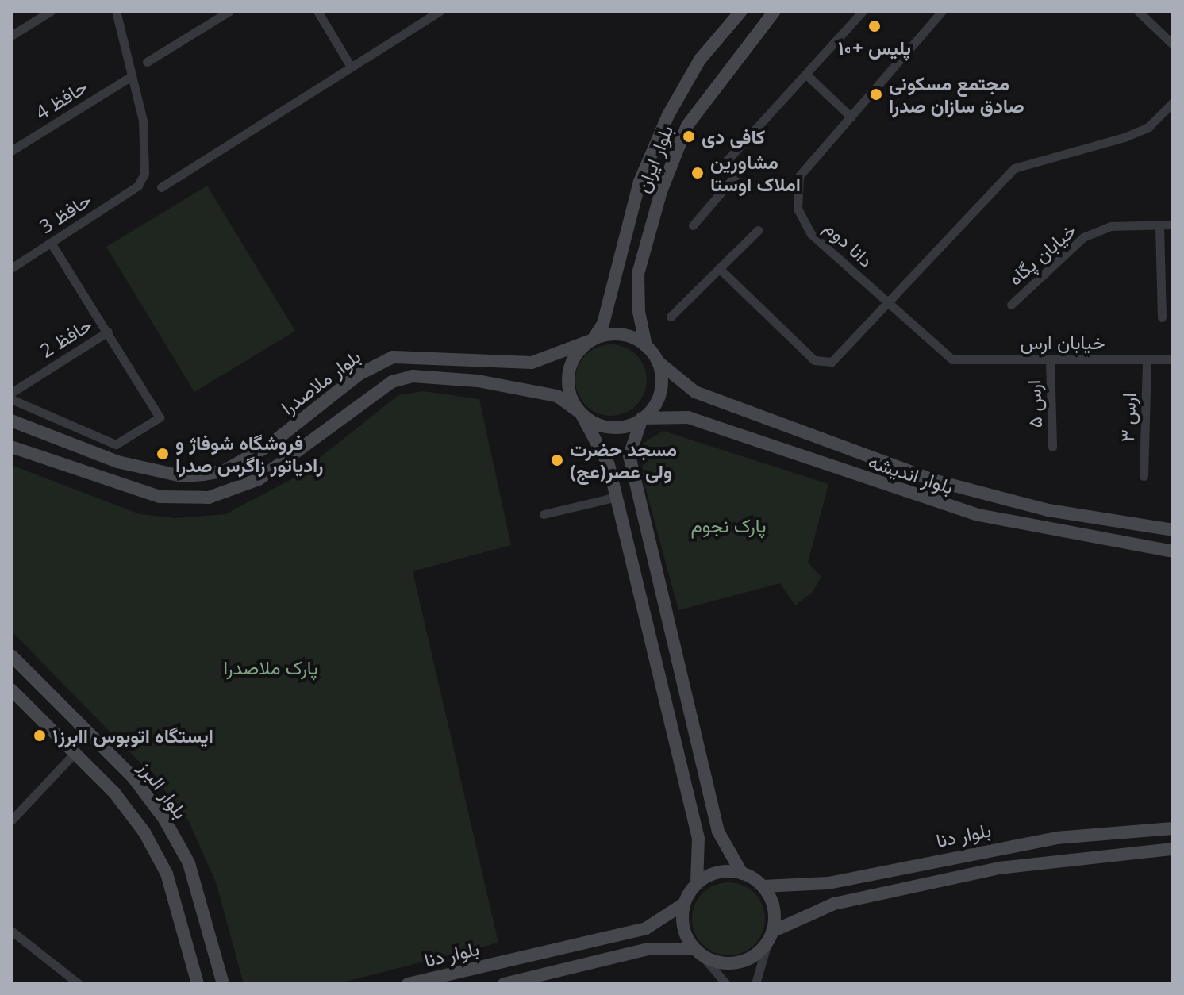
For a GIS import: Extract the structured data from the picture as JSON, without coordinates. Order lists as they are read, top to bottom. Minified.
{"streets":{"main road":["بلوار ایران","بلوار ملاصدرا","بلوار اندیشه","بلوار البرز","بلوار دنا"],"street":["حافظ 4","حافظ 3","دانا دوم","خیابان پگاه","حافظ 2","خیابان ارس","ارس ۵","ارس ۳"]},"crossings":[["حافظ 4","حافظ 3"],["بلوار ایران","بلوار ملاصدرا"],["بلوار ایران","بلوار اندیشه"],["دانا دوم","خیابان ارس"],["خیابان ارس","ارس ۵"],["خیابان ارس","ارس ۳"],["بلوار ملاصدرا","بلوار اندیشه"]],"parks":["پارک نجوم","پارک ملاصدرا"],"places":["پلیس +۱۰","مجتمع مسکونی صادق سازان صدرا","کافی دی","مشاورین املاک اوستا","فروشگاه شوفاژ و رادیاتور زاگرس صدرا","مسجد حضرت ولی عصر(عج)","ایستگاه اتوبوس اابرز۱"]}
